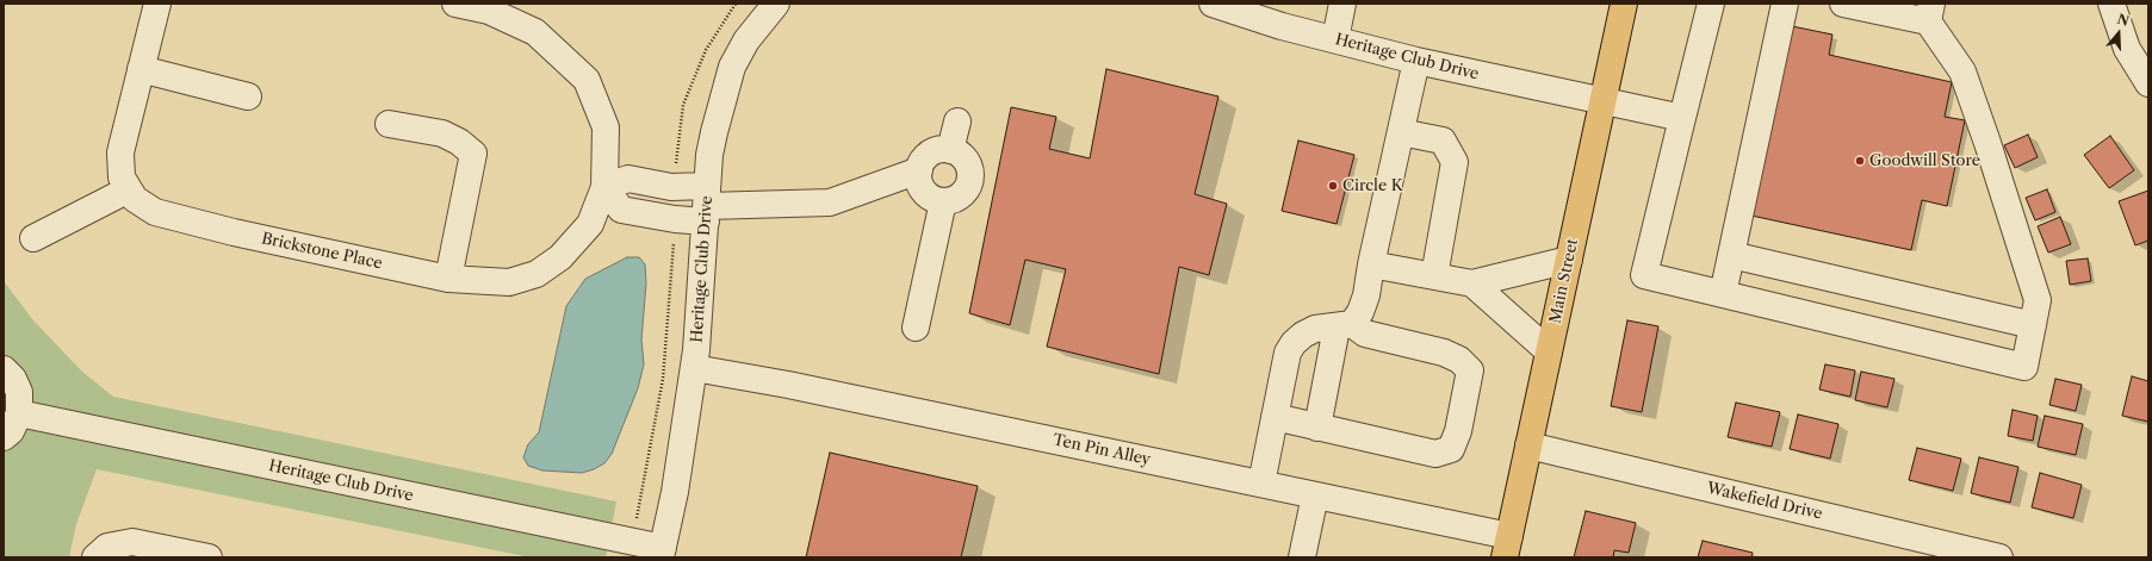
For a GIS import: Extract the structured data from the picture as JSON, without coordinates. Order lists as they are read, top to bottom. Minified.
{"streets":{"main road":["Main Street"],"street":["Heritage Club Drive","Brickstone Place","Ten Pin Alley","Wakefield Drive"]},"crossings":[["Heritage Club Drive","Main Street"],["Heritage Club Drive","Ten Pin Alley"],["Main Street","Ten Pin Alley"],["Main Street","Wakefield Drive"]],"places":["Goodwill Store","Circle K"],"north":"top"}
